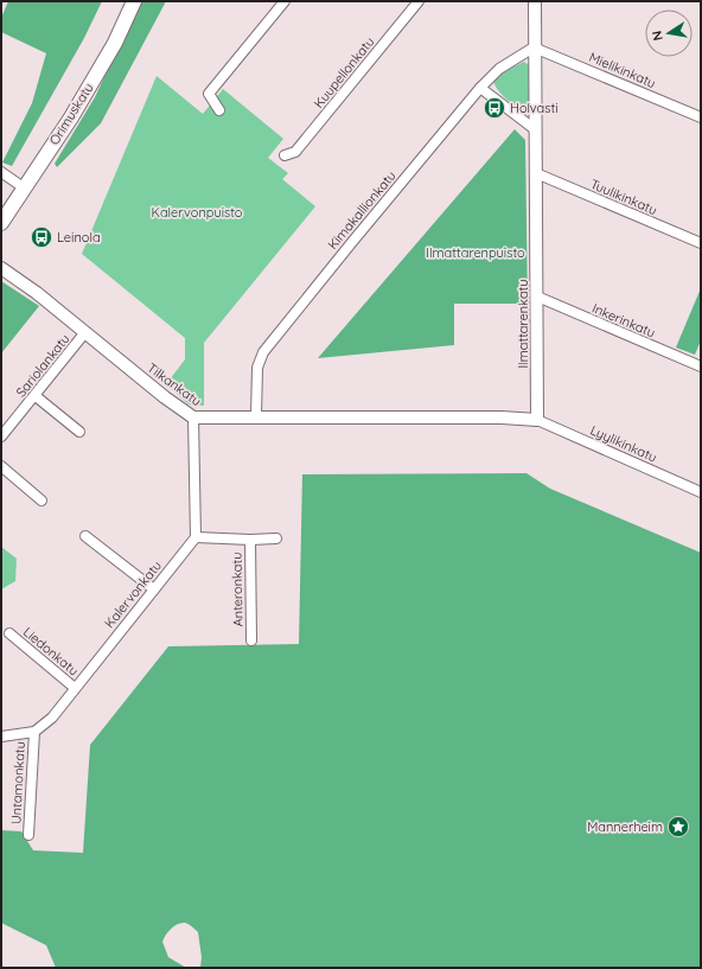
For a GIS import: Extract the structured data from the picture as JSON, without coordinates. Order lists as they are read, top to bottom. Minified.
{"streets":{"main road":["Orimuskatu"],"street":["Mielikinkatu","Kuupellonkatu","Tuulikinkatu","Kimakallionkatu","Inkerinkatu","Ilmattarenkatu","Sariolankatu","Tilkankatu","Lyylikinkatu","Anteronkatu","Kalervonkatu","Liedonkatu","Untamonkatu"]},"crossings":[["Mielikinkatu","Kimakallionkatu"],["Mielikinkatu","Ilmattarenkatu"],["Tuulikinkatu","Ilmattarenkatu"],["Kimakallionkatu","Ilmattarenkatu"],["Kimakallionkatu","Tilkankatu"],["Inkerinkatu","Ilmattarenkatu"],["Ilmattarenkatu","Tilkankatu"],["Ilmattarenkatu","Lyylikinkatu"],["Sariolankatu","Tilkankatu"],["Tilkankatu","Lyylikinkatu"],["Anteronkatu","Kalervonkatu"],["Kalervonkatu","Liedonkatu"],["Kalervonkatu","Untamonkatu"]],"parks":["Kalervonpuisto","Ilmattarenpuisto"],"places":{"bus stop":["Holvasti","Leinola"],"place":["Mannerheim"]},"north":"left"}
